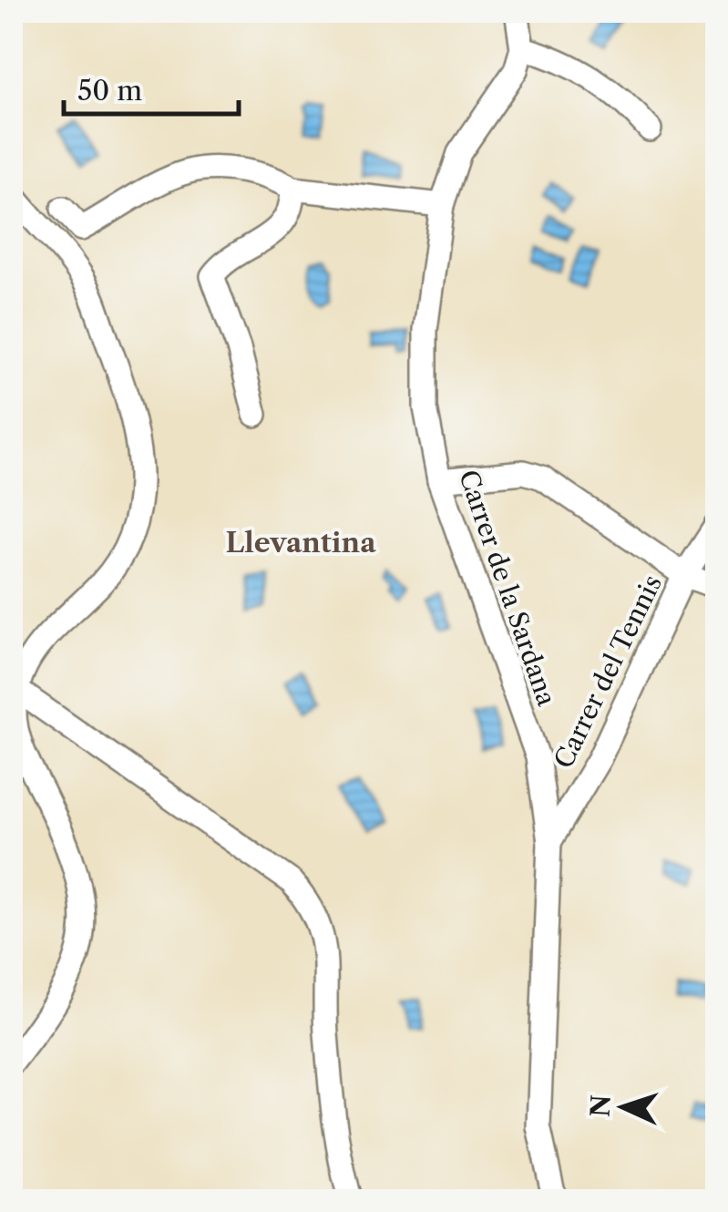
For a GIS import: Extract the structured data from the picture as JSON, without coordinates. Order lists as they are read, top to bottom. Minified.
{"streets":{"street":["Carrer de la Sardana","Carrer del Tennis"]},"crossings":[["Carrer de la Sardana","Carrer del Tennis"]],"districts":["Llevantina"],"scale_bar":"50 m","north":"left"}
